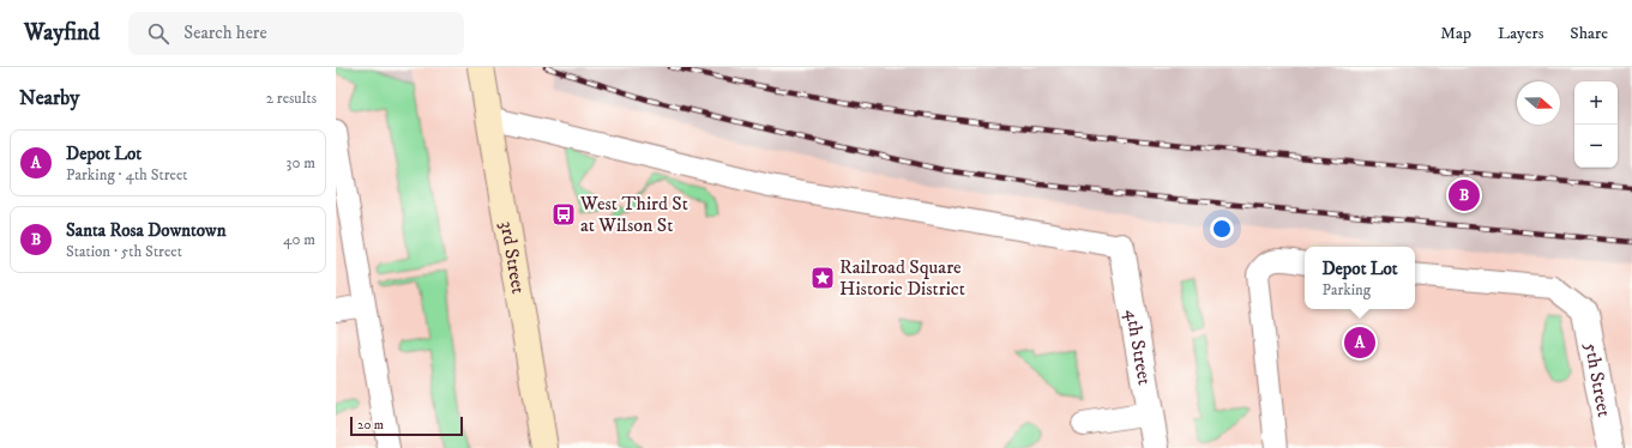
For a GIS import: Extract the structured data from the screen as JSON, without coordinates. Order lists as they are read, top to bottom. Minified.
{"streets":{"main road":["3rd Street"],"street":["4th Street","5th Street"]},"places":{"bus stop":["West Third St at Wilson St"],"place":["Railroad Square Historic District"]},"scale_bar":"20 m","north":"right","page":{"header":"Wayfind","search":"Search here","nav":["Map","Layers","Share"],"heading":["Nearby","2 results"],"map_buttons":["+","−"],"list":[{"mark":"A","name":"Depot Lot","note":"Parking · 4th Street","value":"30 m"},{"mark":"B","name":"Santa Rosa Downtown","note":"Station · 5th Street","value":"40 m"}],"pins":["B","A"],"popup":["Depot Lot","Parking"],"scale":"20 m"}}
